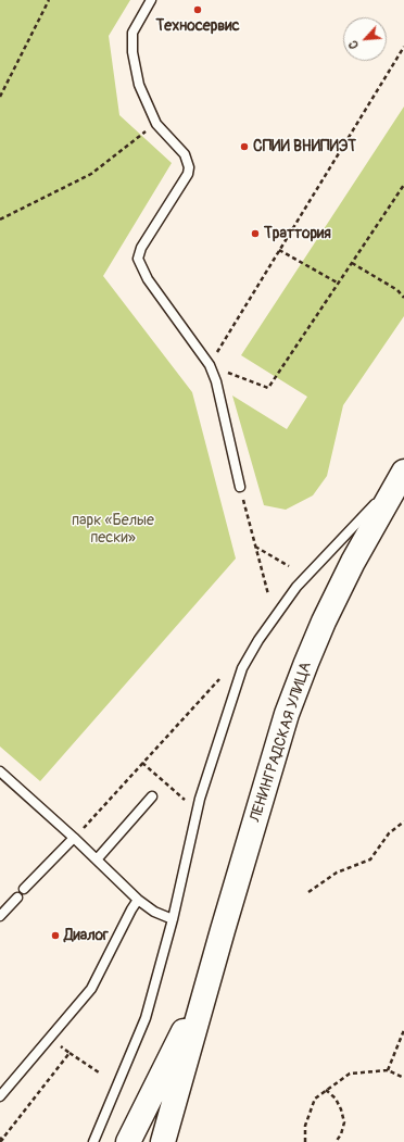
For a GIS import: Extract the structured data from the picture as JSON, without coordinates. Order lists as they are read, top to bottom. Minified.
{"streets":{"main road":["ЛЕНИНГРАДСКАЯ УЛИЦА"]},"parks":["парк «Белые пески»"],"places":["Техносервис","СПИИ ВНИПИЭТ","Траттория","Диалог"],"north":"bottom left"}
